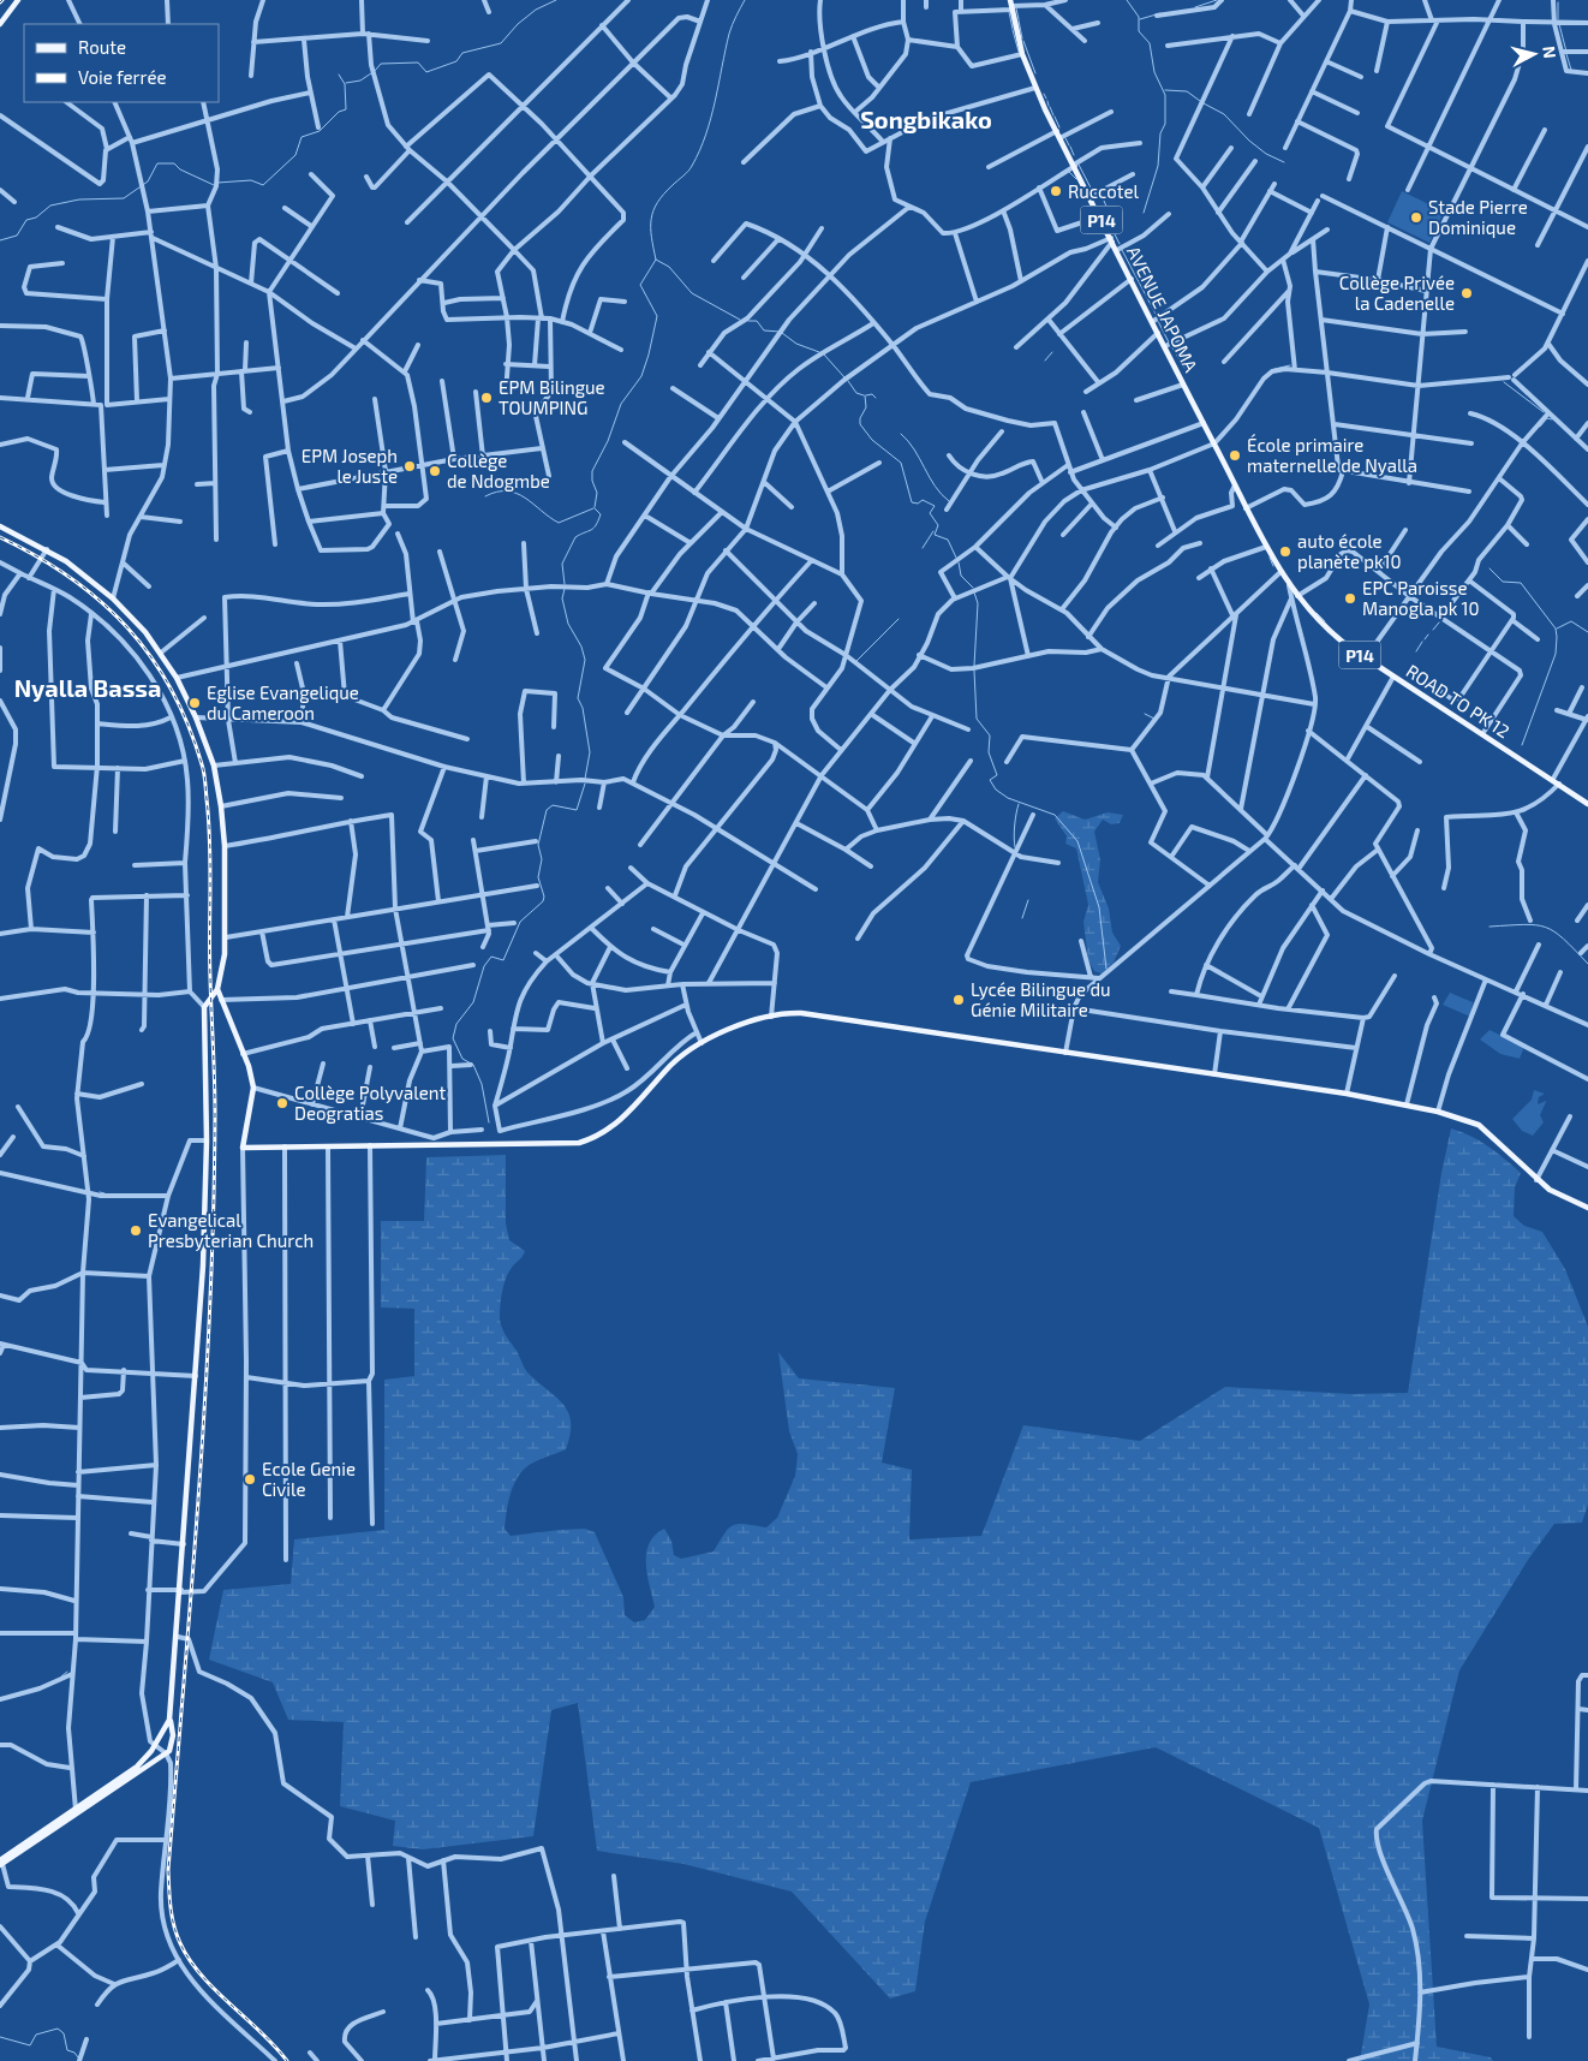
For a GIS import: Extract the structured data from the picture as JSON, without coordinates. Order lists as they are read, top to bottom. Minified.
{"streets":{"main road":["P14","AVENUE JAPOMA","ROAD TO PK 12"]},"crossings":[["AVENUE JAPOMA","ROAD TO PK 12"]],"districts":["Songbikako","Nyalla Bassa"],"places":["Ruccotel","Stade Pierre Dominique","Collège Privée la Cadenelle","EPM Bilingue TOUMPING","École primaire maternelle de Nyalla","EPM Joseph le Juste","Collège de Ndogmbe","auto école planète pk10","EPC Paroisse Manogla pk 10","Eglise Evangelique du Cameroon","Lycée Bilingue du Génie Militaire","Collège Polyvalent Deogratias","Evangelical Presbyterian Church","Ecole Genie Civile"],"legend":["Route","Voie ferrée"],"north":"right"}
